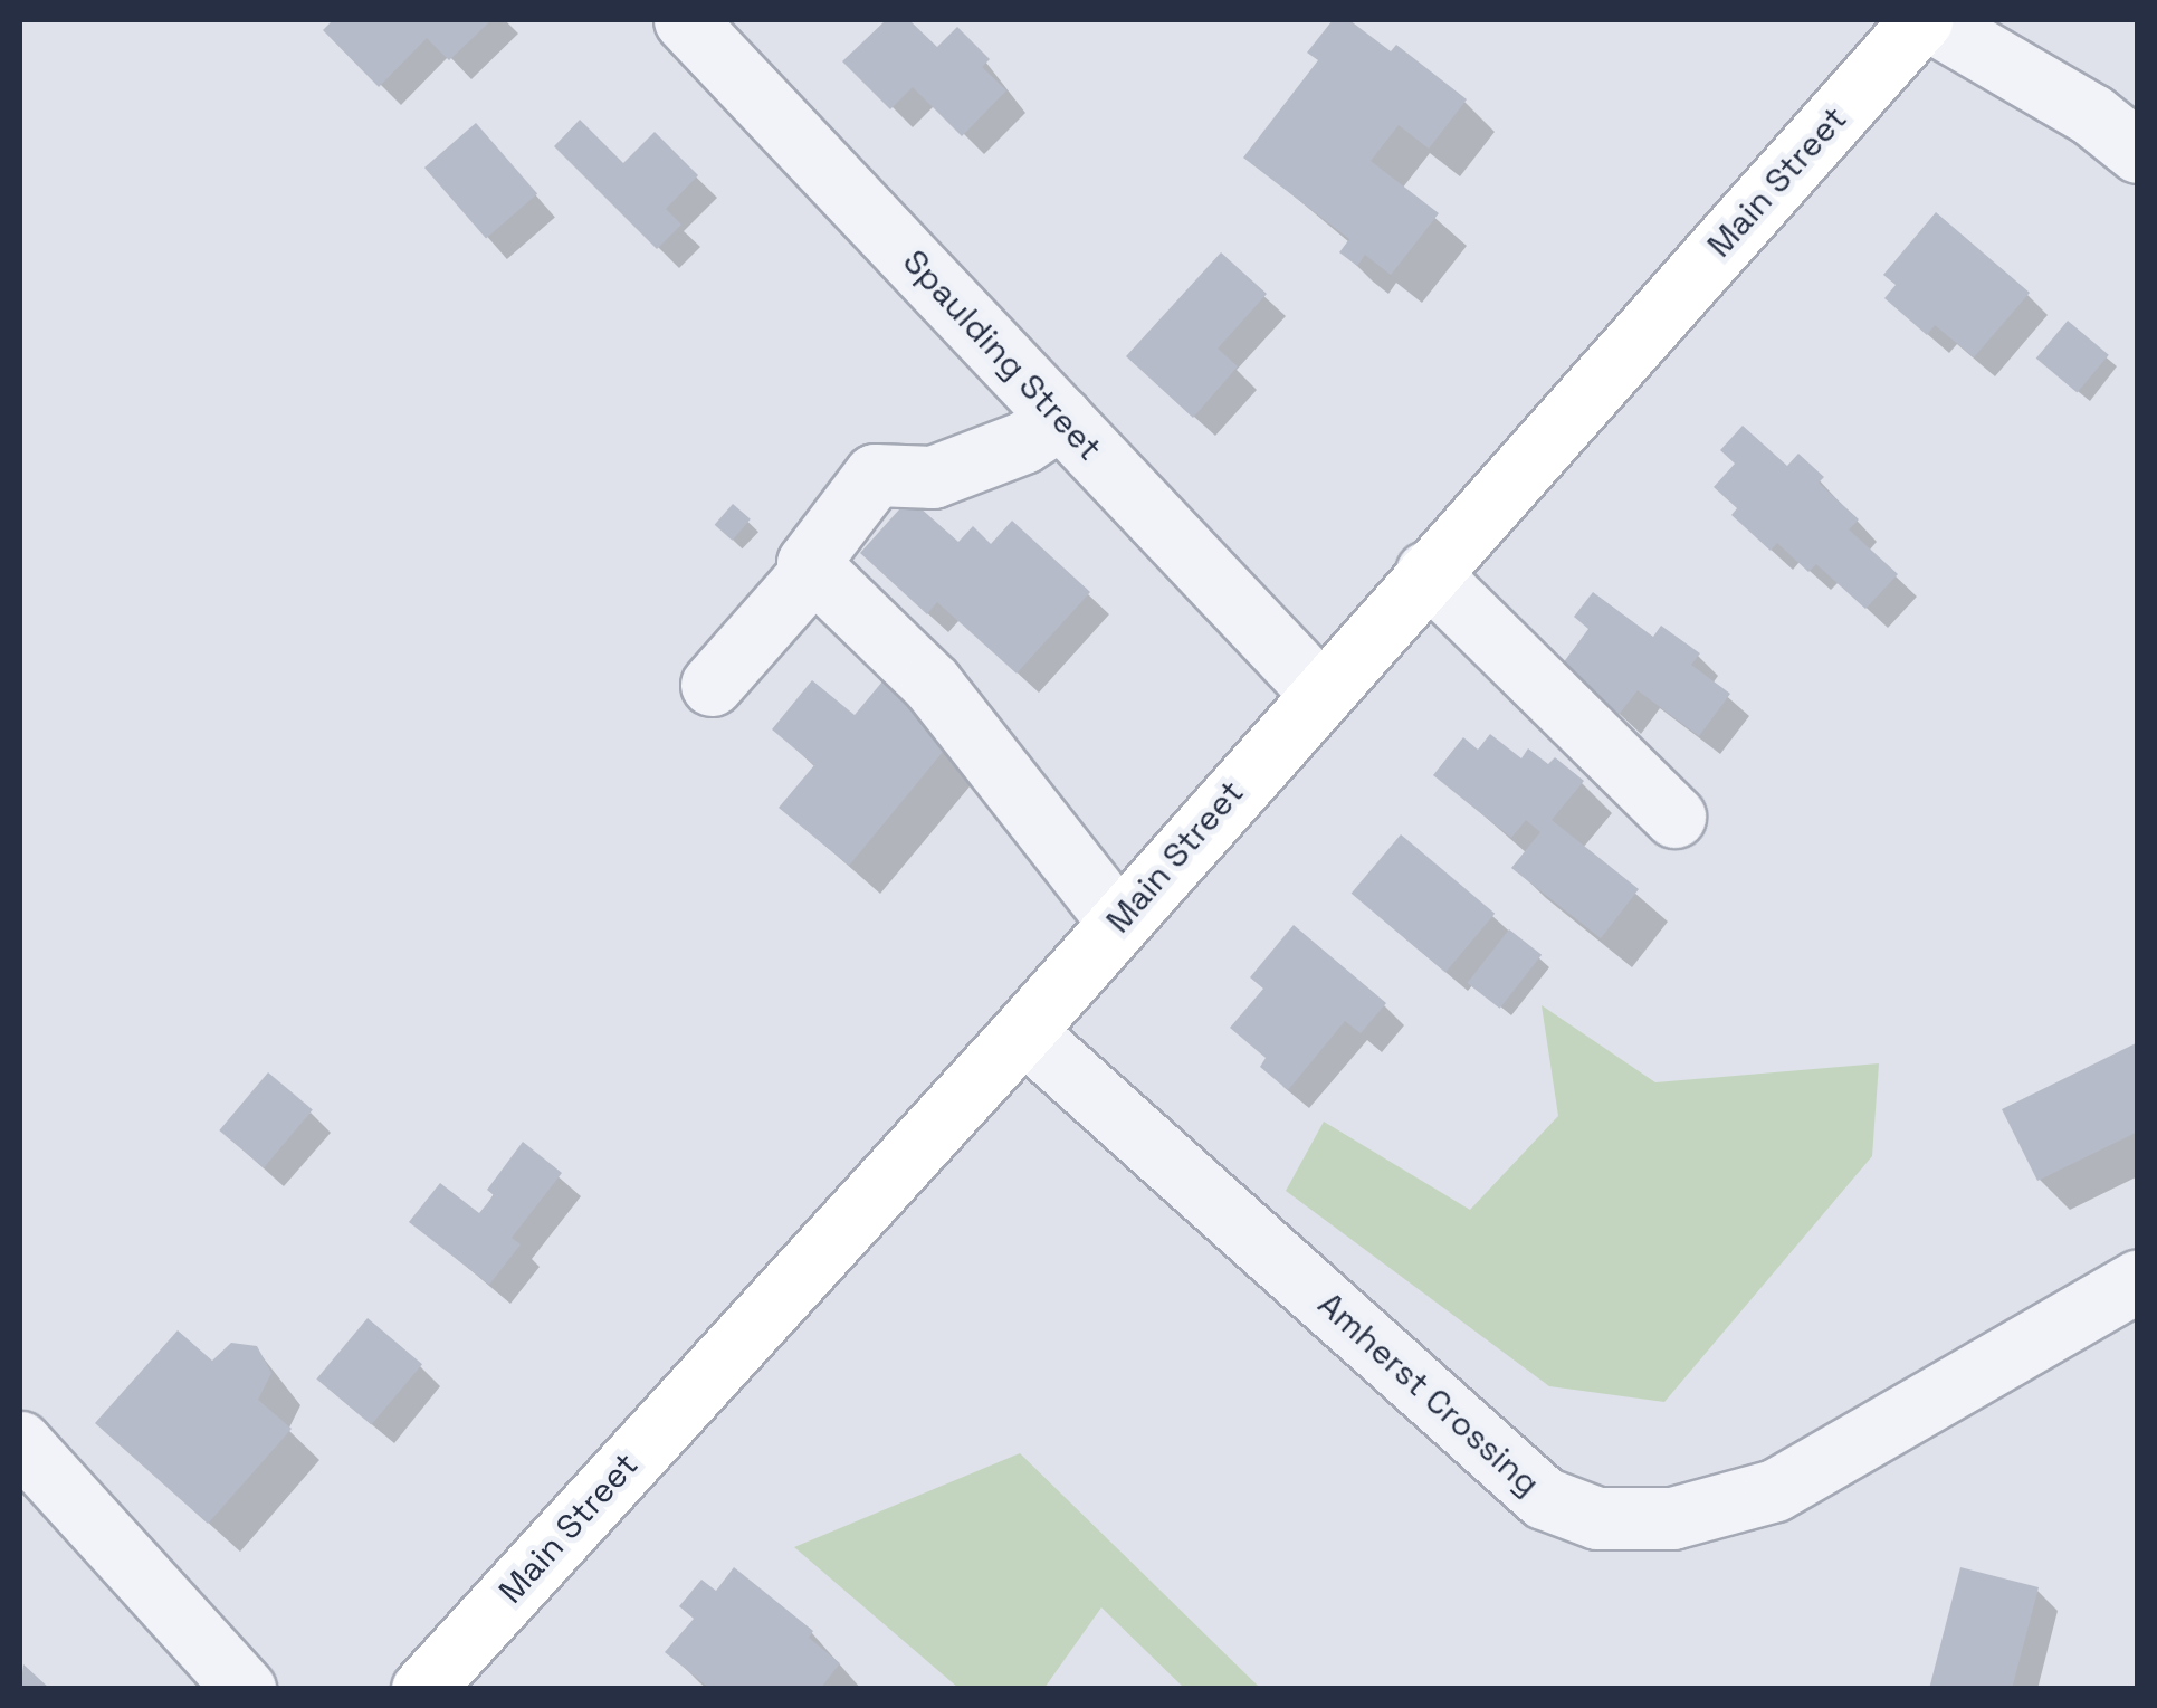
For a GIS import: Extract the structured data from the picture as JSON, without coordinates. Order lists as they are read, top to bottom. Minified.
{"streets":{"main road":["Main Street"],"street":["Spaulding Street","Amherst Crossing"]},"crossings":[["Main Street","Spaulding Street"],["Main Street","Amherst Crossing"]]}
